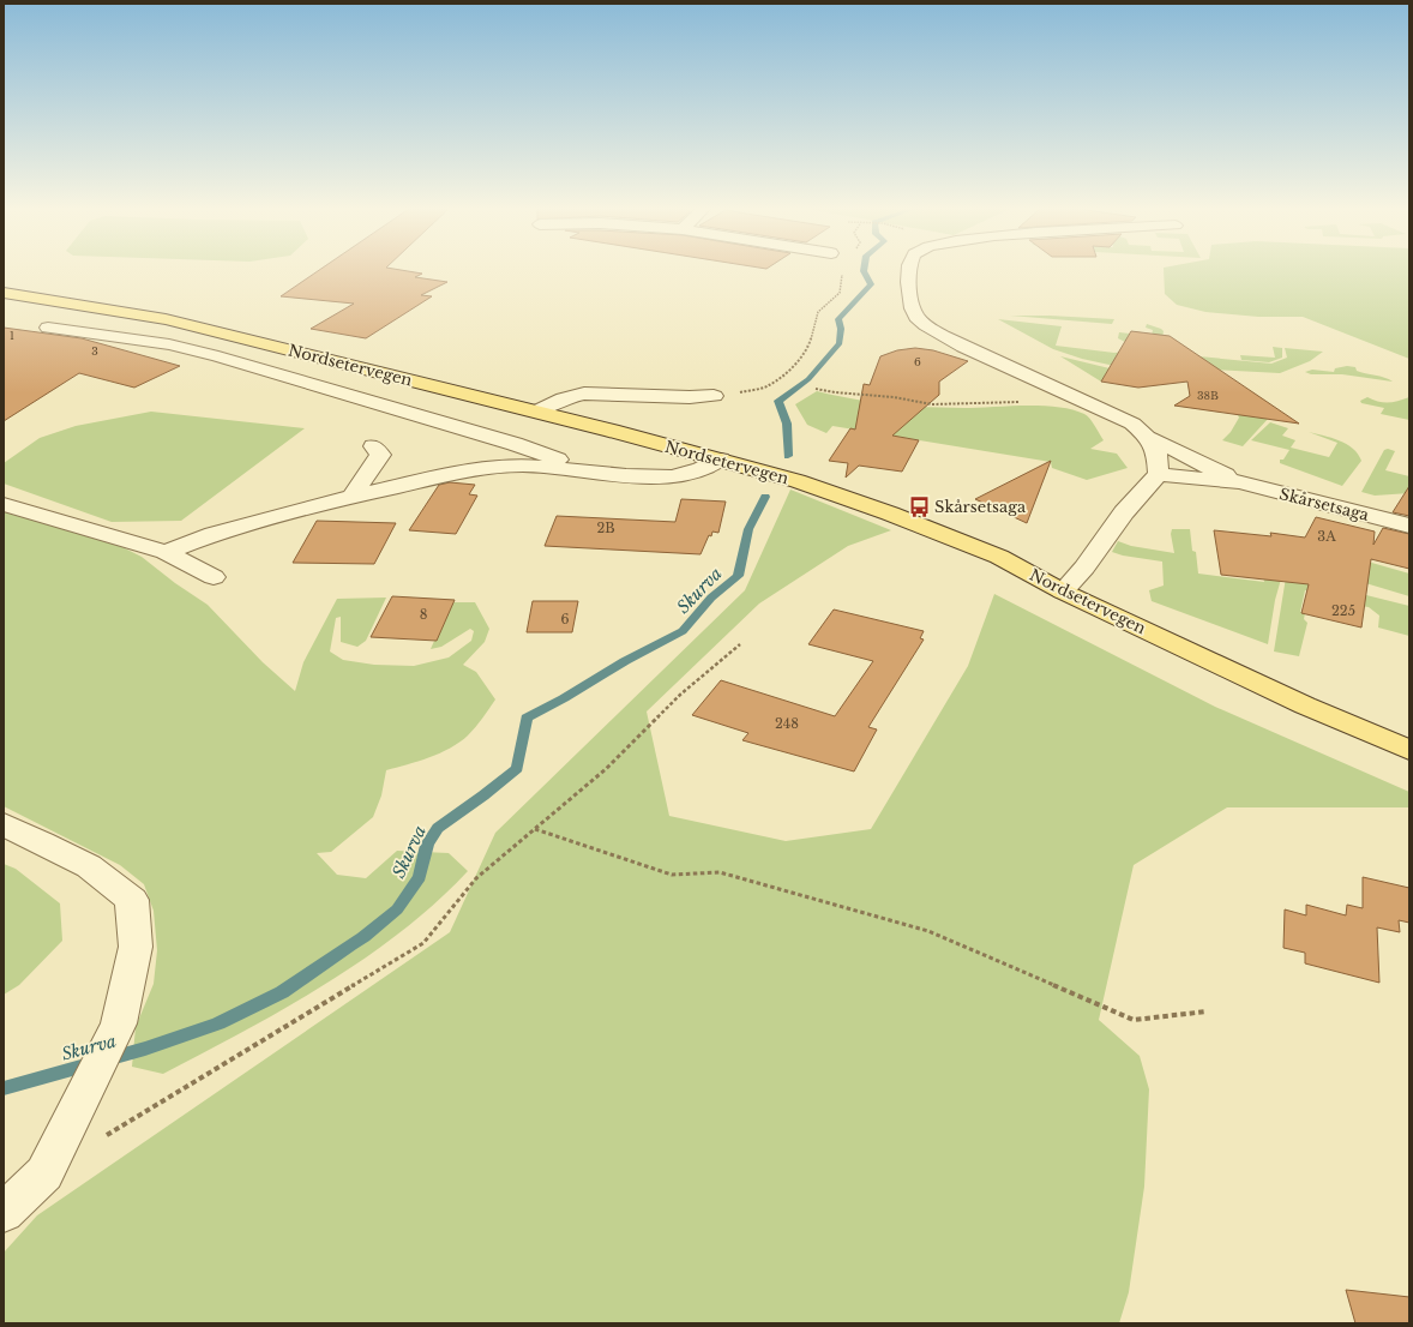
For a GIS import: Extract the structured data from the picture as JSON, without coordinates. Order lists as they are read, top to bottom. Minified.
{"streets":{"main road":["Nordsetervegen"],"street":["Skårsetsaga"]},"water":["Skurva"],"places":{"bus stop":["Skårsetsaga"]},"house_numbers":["1","3","6","38B","2B","3A","225","8","6","248"]}
